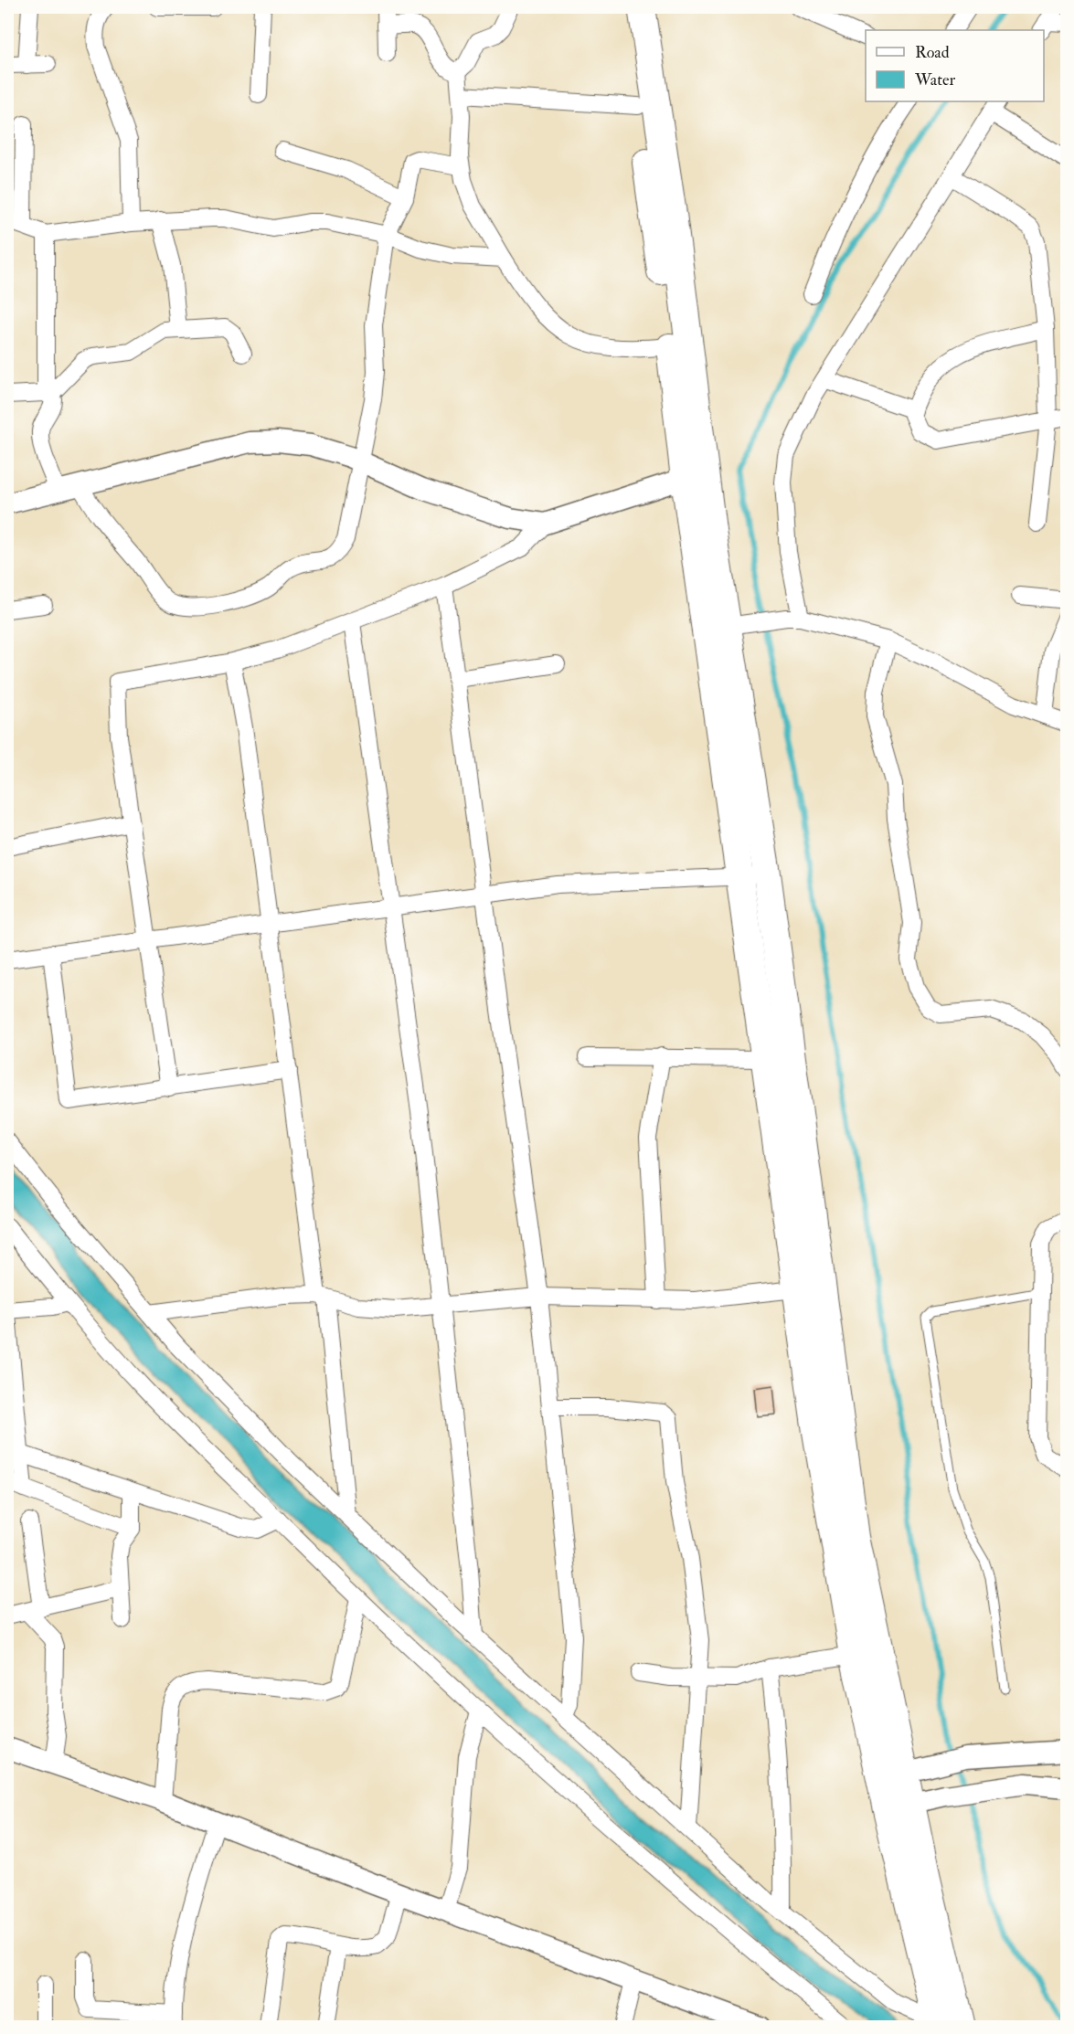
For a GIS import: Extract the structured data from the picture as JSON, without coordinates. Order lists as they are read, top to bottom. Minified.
{"legend":["Road","Water"]}
